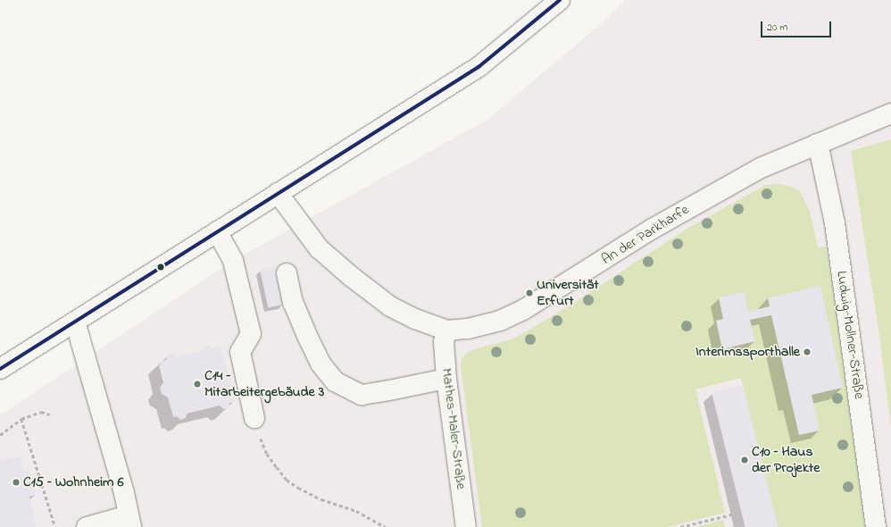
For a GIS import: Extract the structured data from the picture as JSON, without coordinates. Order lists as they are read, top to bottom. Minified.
{"streets":{"street":["An der Parkharfe","Ludwig-Mollner-Straße","Mathes-Maler-Straße"]},"crossings":[["An der Parkharfe","Ludwig-Mollner-Straße"],["An der Parkharfe","Mathes-Maler-Straße"]],"places":["Universität Erfurt","Interimssporthalle","C14 – Mitarbeitergebäude 3","C10 – Haus der Projekte","C15 – Wohnheim 6"],"scale_bar":"20 m"}
